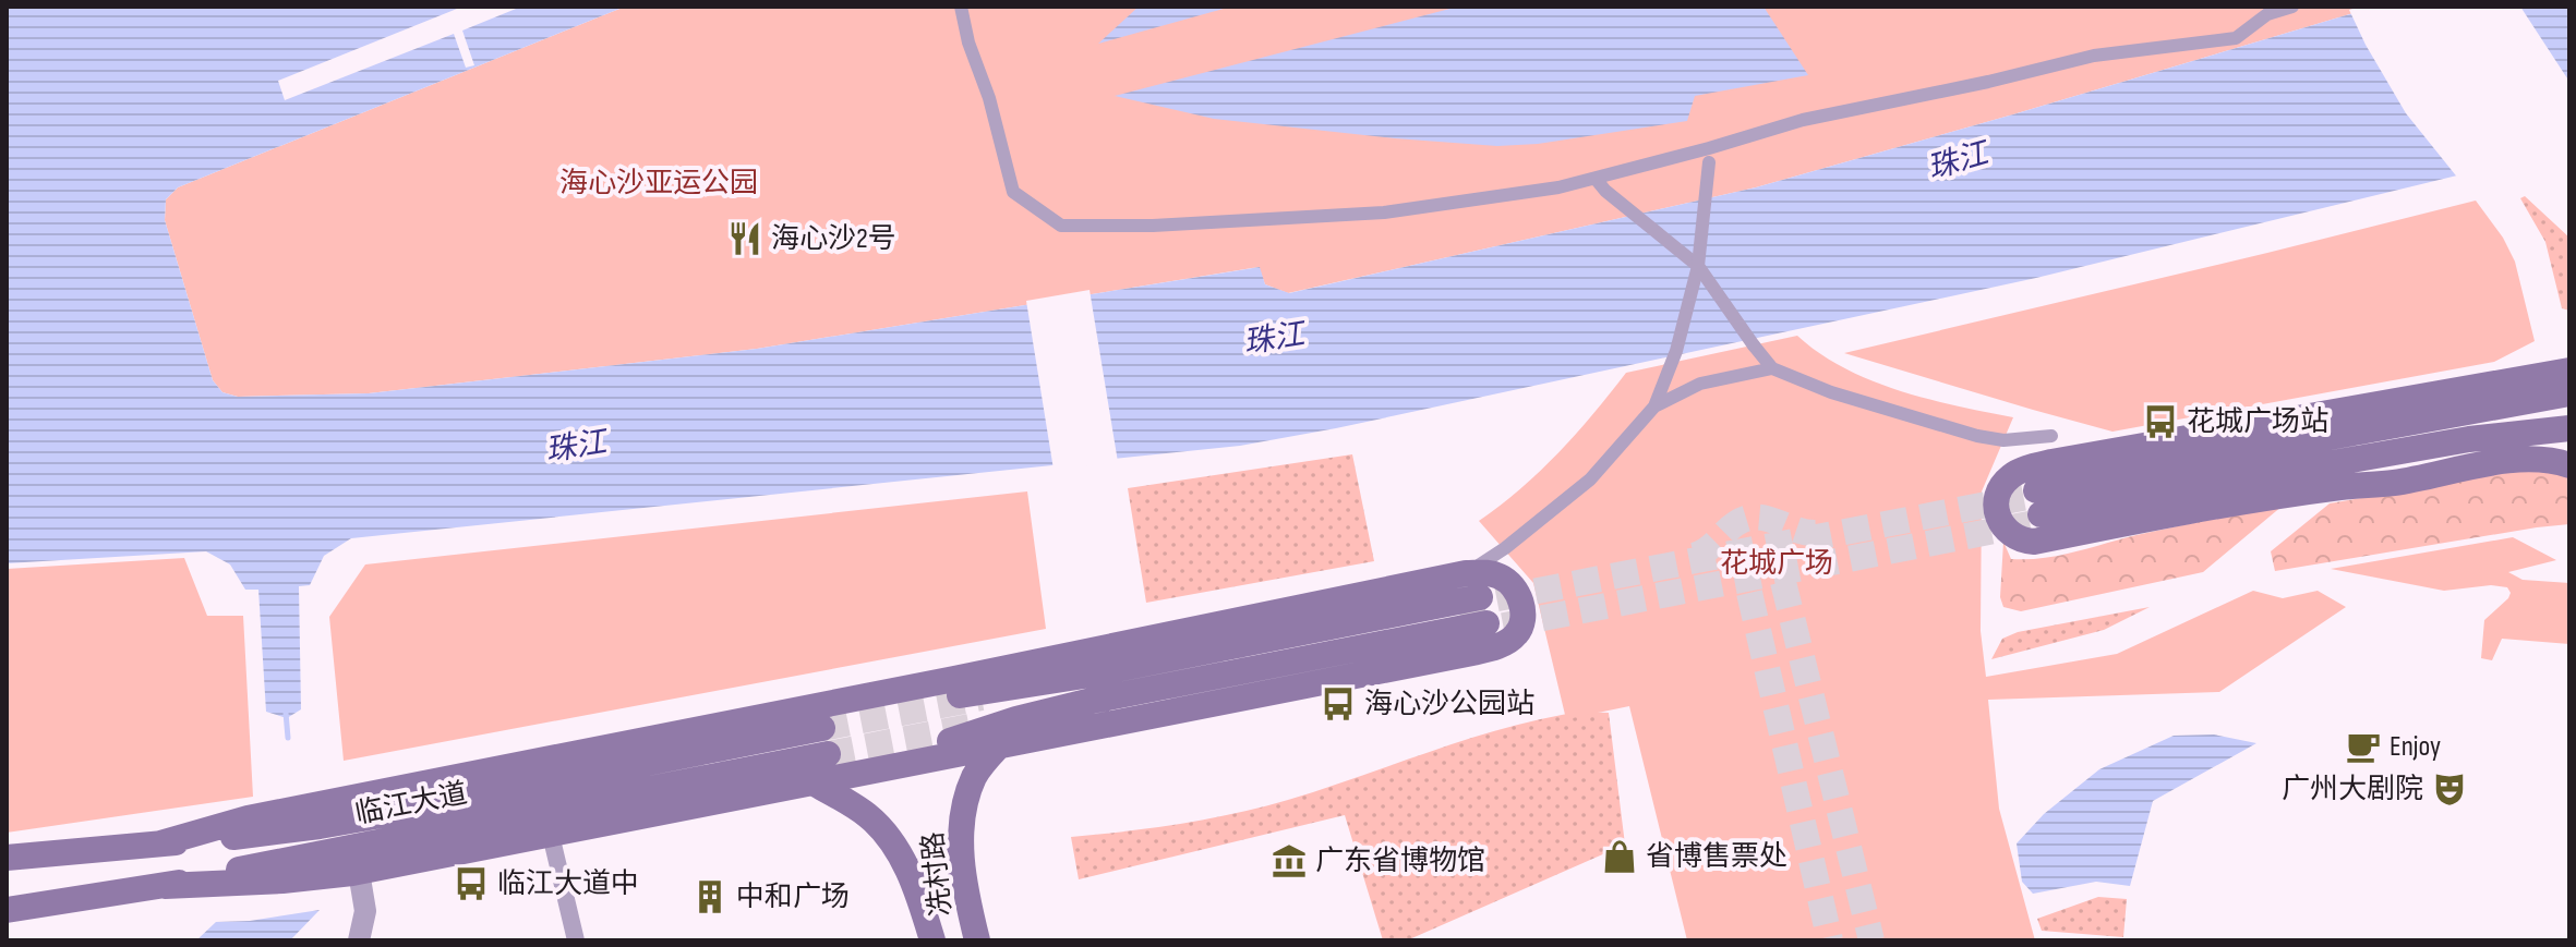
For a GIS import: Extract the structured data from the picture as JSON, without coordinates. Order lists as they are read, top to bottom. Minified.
{"streets":{"main road":["临江大道","冼村路"]},"water":["珠江"],"parks":["海心沙亚运公园","花城广场"],"places":{"restaurant":["海心沙2号"],"bus stop":["花城广场站","海心沙公园站","临江大道中"],"cafe":["Enjoy"],"theatre":["广州大剧院"],"shop":["省博售票处"],"museum":["广东省博物馆"],"building":["中和广场"]}}
